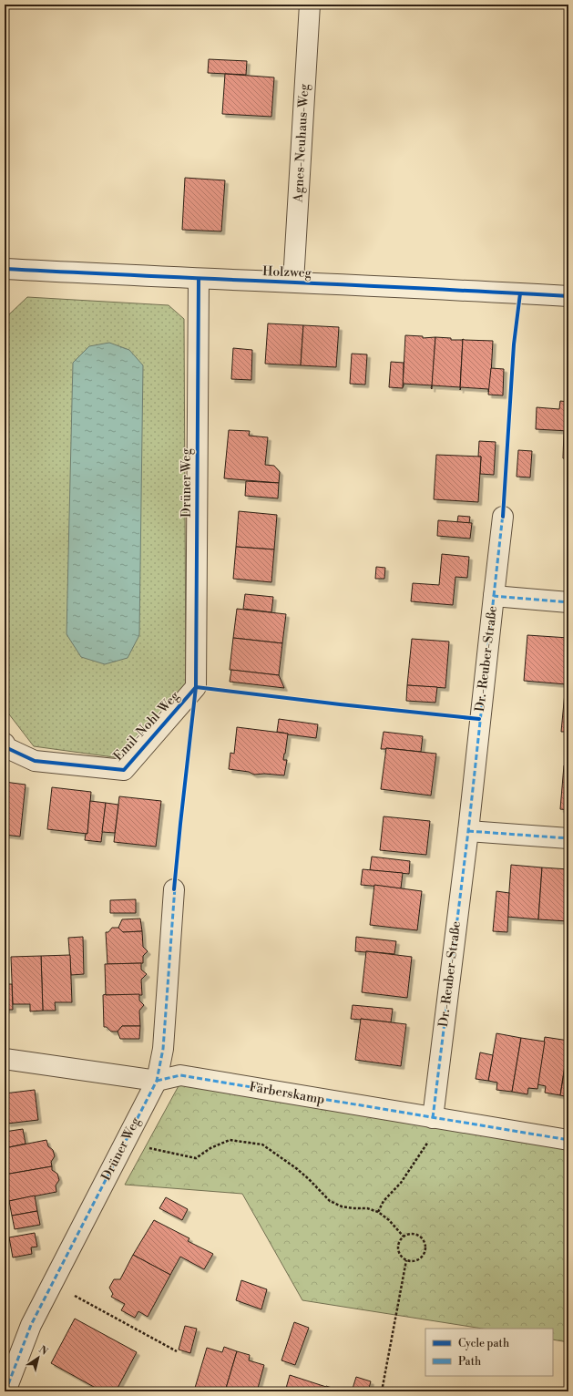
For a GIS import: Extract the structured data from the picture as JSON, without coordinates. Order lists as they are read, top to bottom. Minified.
{"streets":{"street":["Agnes-Neuhaus-Weg","Holzweg","Drüner Weg","Dr.-Reuber-Straße","Emil-Nohl-Weg","Färberskamp"]},"crossings":[["Agnes-Neuhaus-Weg","Holzweg"],["Holzweg","Drüner Weg"],["Drüner Weg","Emil-Nohl-Weg"],["Drüner Weg","Färberskamp"],["Dr.-Reuber-Straße","Färberskamp"]],"legend":["Cycle path","Path"],"north":"top right"}
